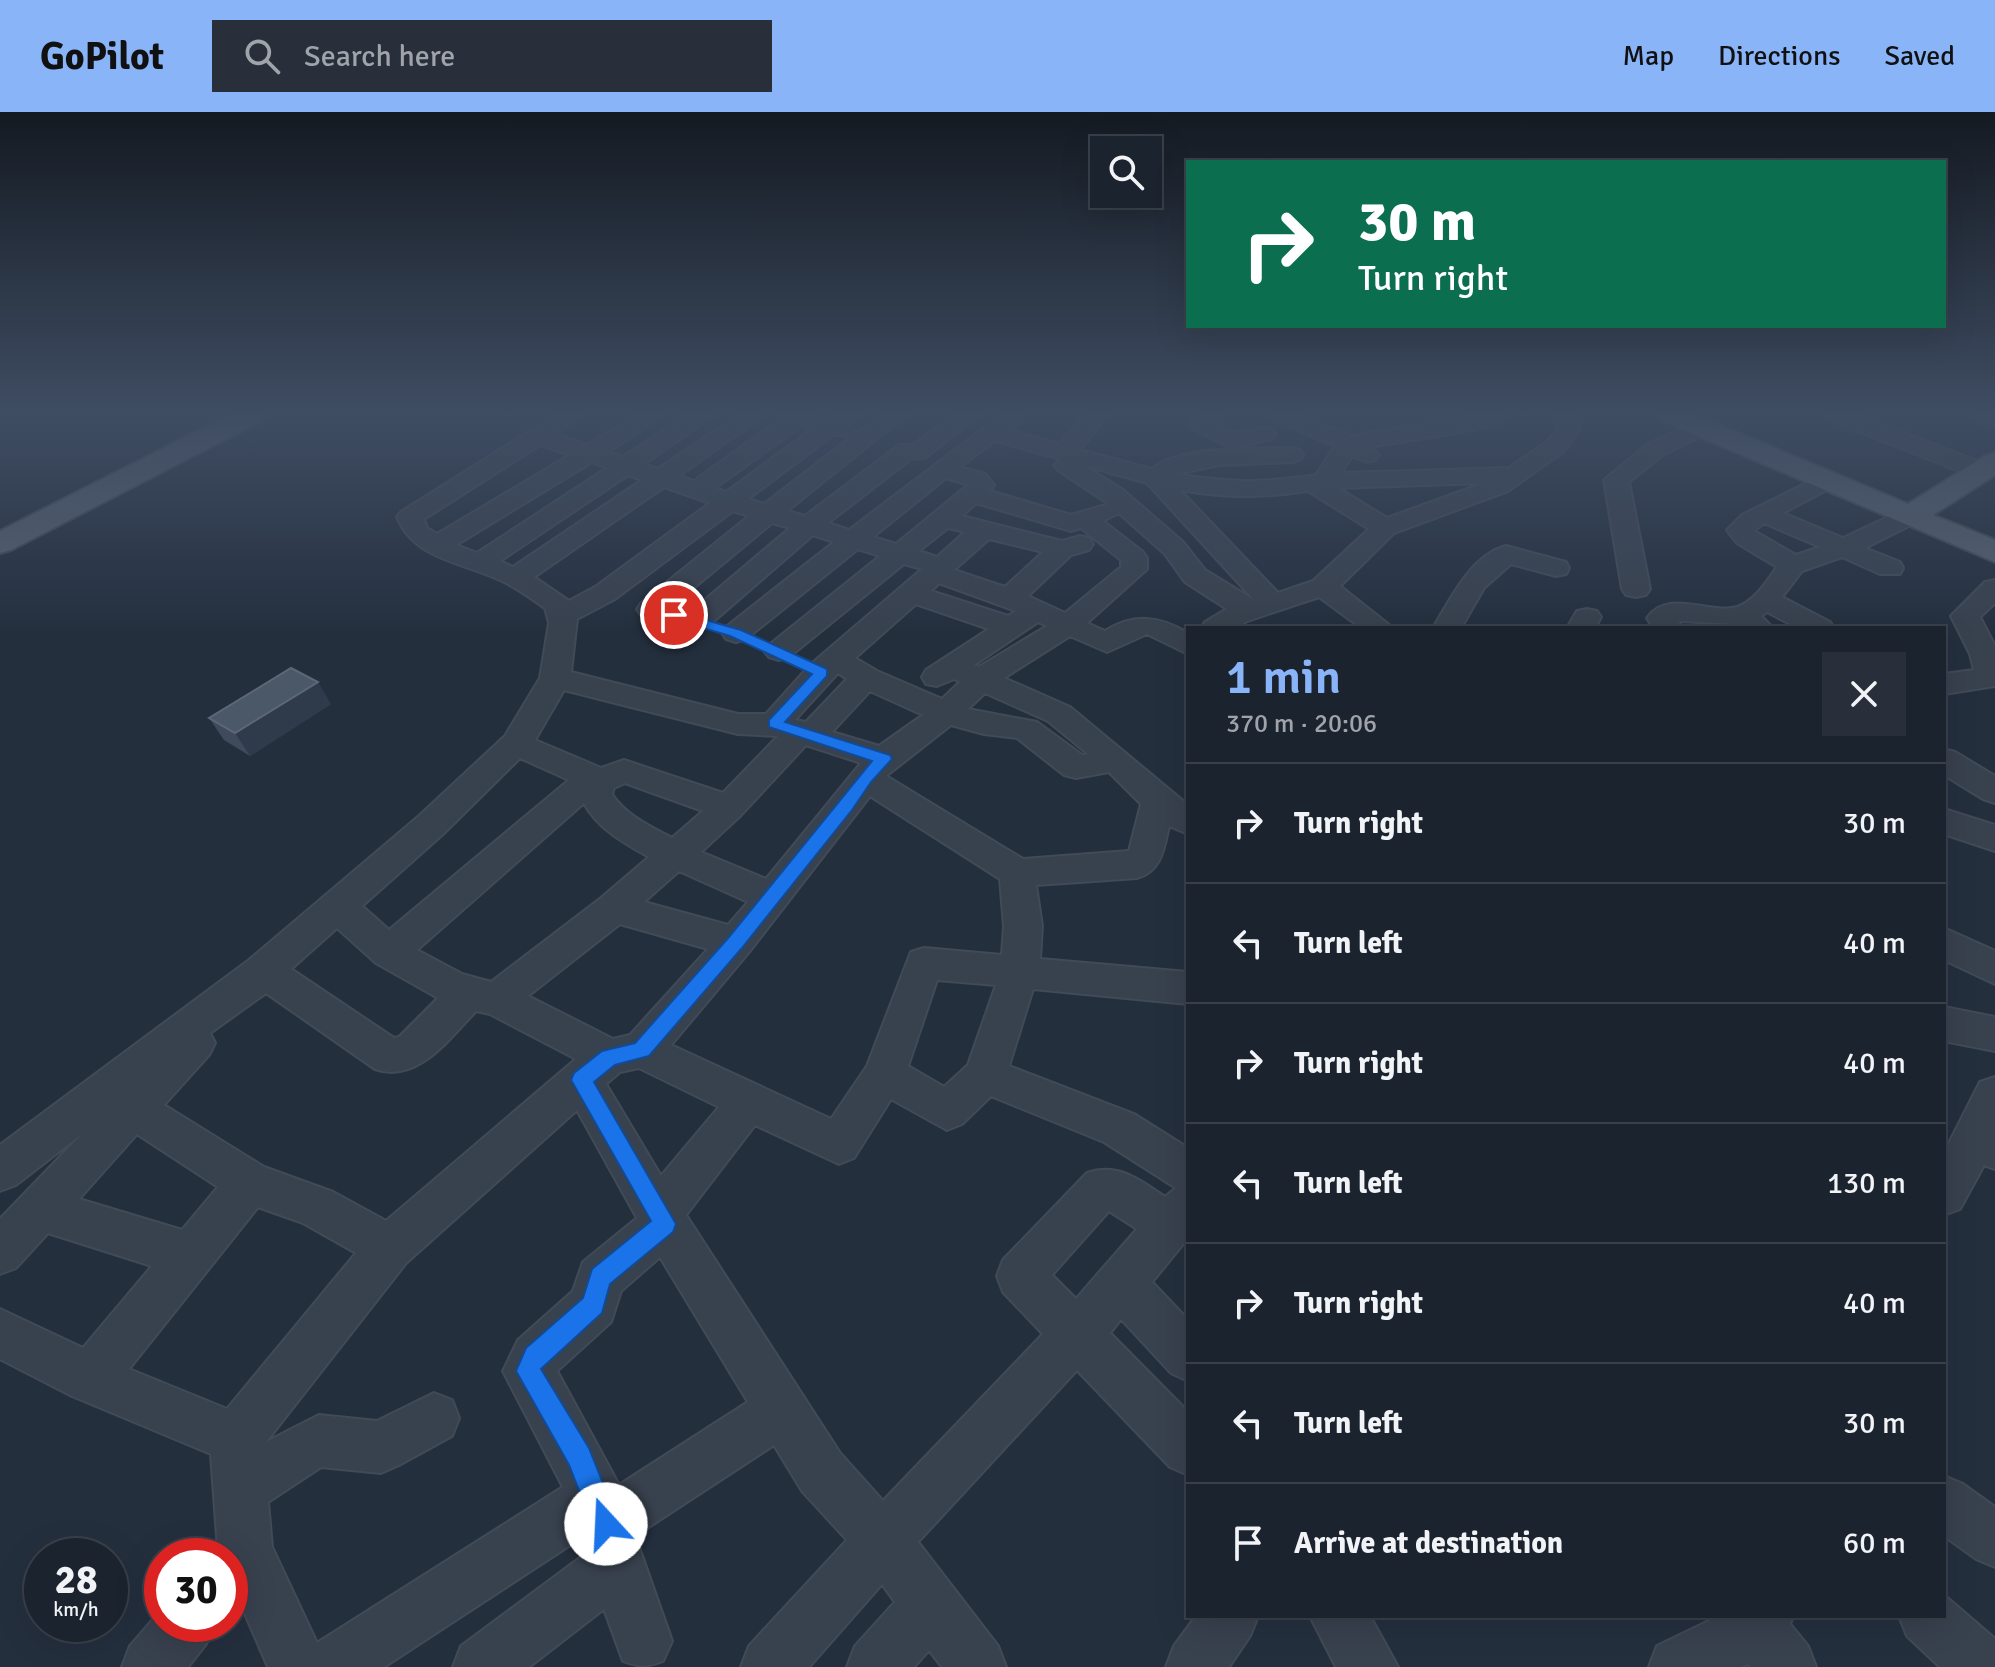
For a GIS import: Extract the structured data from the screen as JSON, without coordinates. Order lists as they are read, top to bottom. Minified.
{"page":{"header":"GoPilot","search":"Search here","nav":["Map","Directions","Saved"],"turn":["30 m","Turn right"],"heading":["1 min","370 m · 20:06"],"list":[{"name":"Turn right","value":"30 m"},{"name":"Turn left","value":"40 m"},{"name":"Turn right","value":"40 m"},{"name":"Turn left","value":"130 m"},{"name":"Turn right","value":"40 m"},{"name":"Turn left","value":"30 m"},{"name":"Arrive at destination","value":"60 m"}],"speed":"28 km/h","limit":"30"}}
